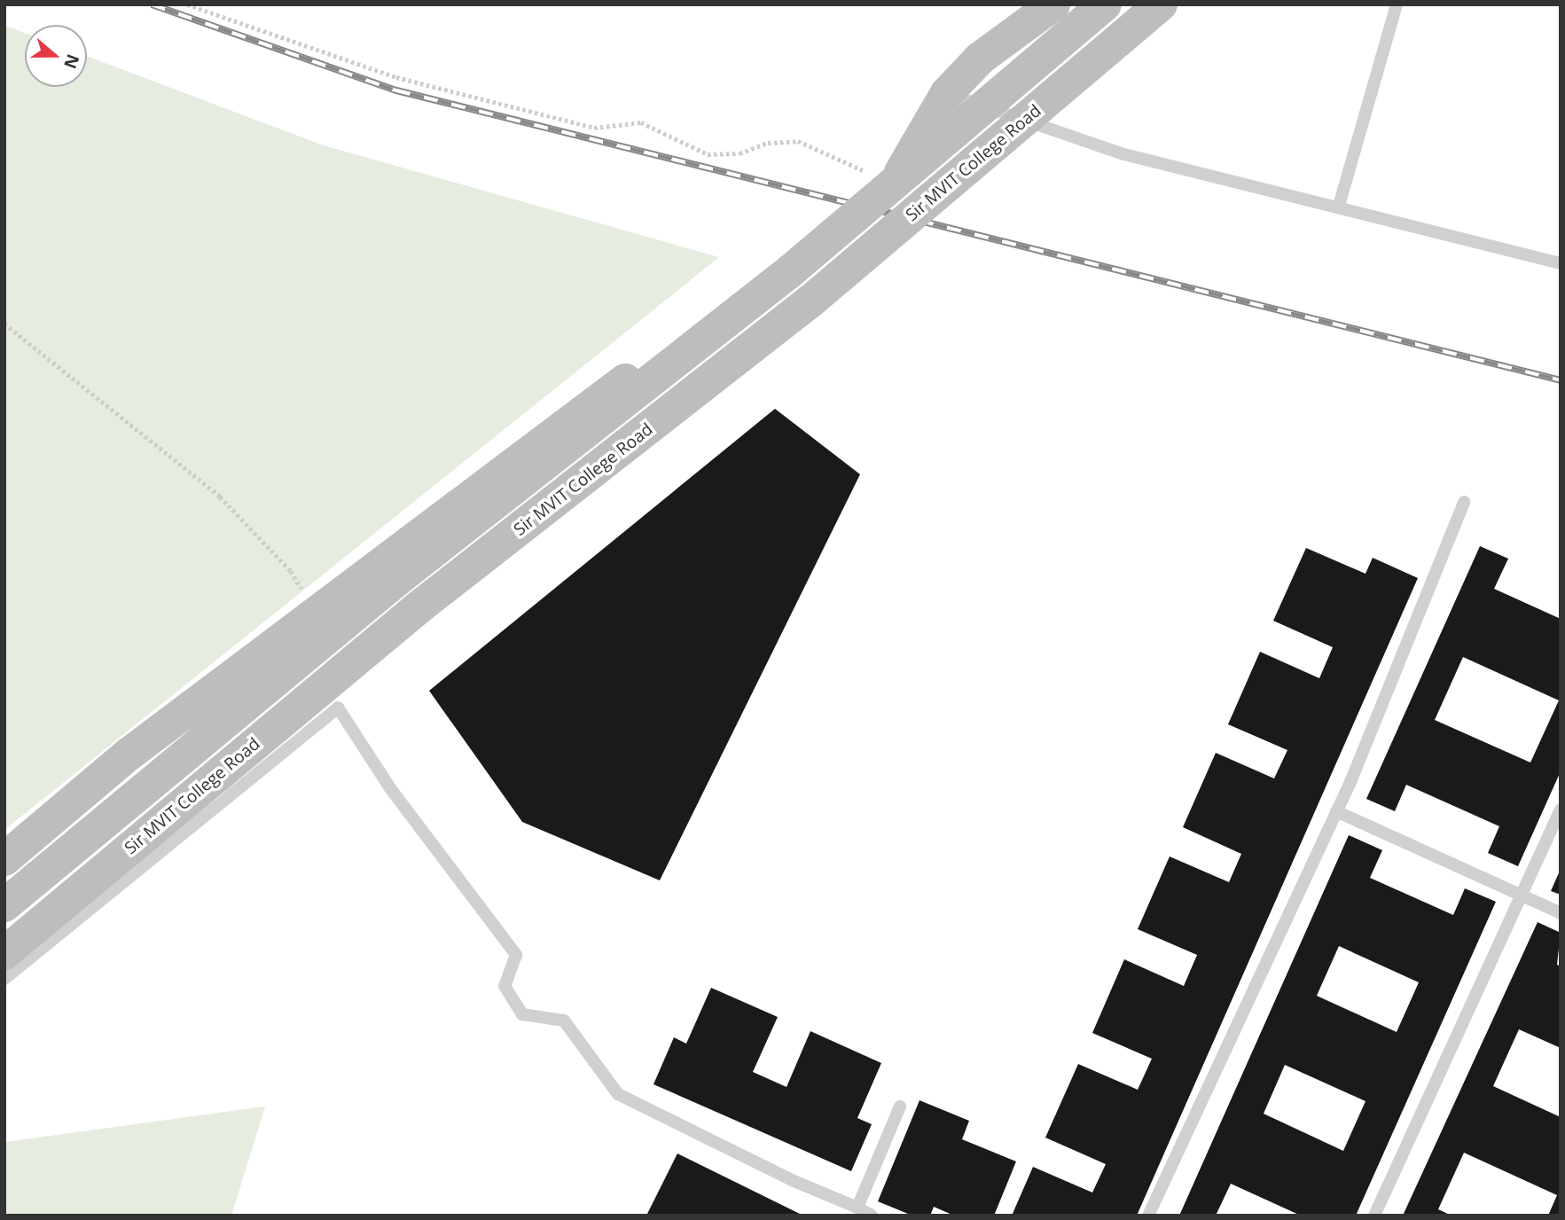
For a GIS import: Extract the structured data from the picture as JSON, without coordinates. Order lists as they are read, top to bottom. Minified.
{"streets":{"main road":["Sir MVIT College Road"]},"north":"right"}
